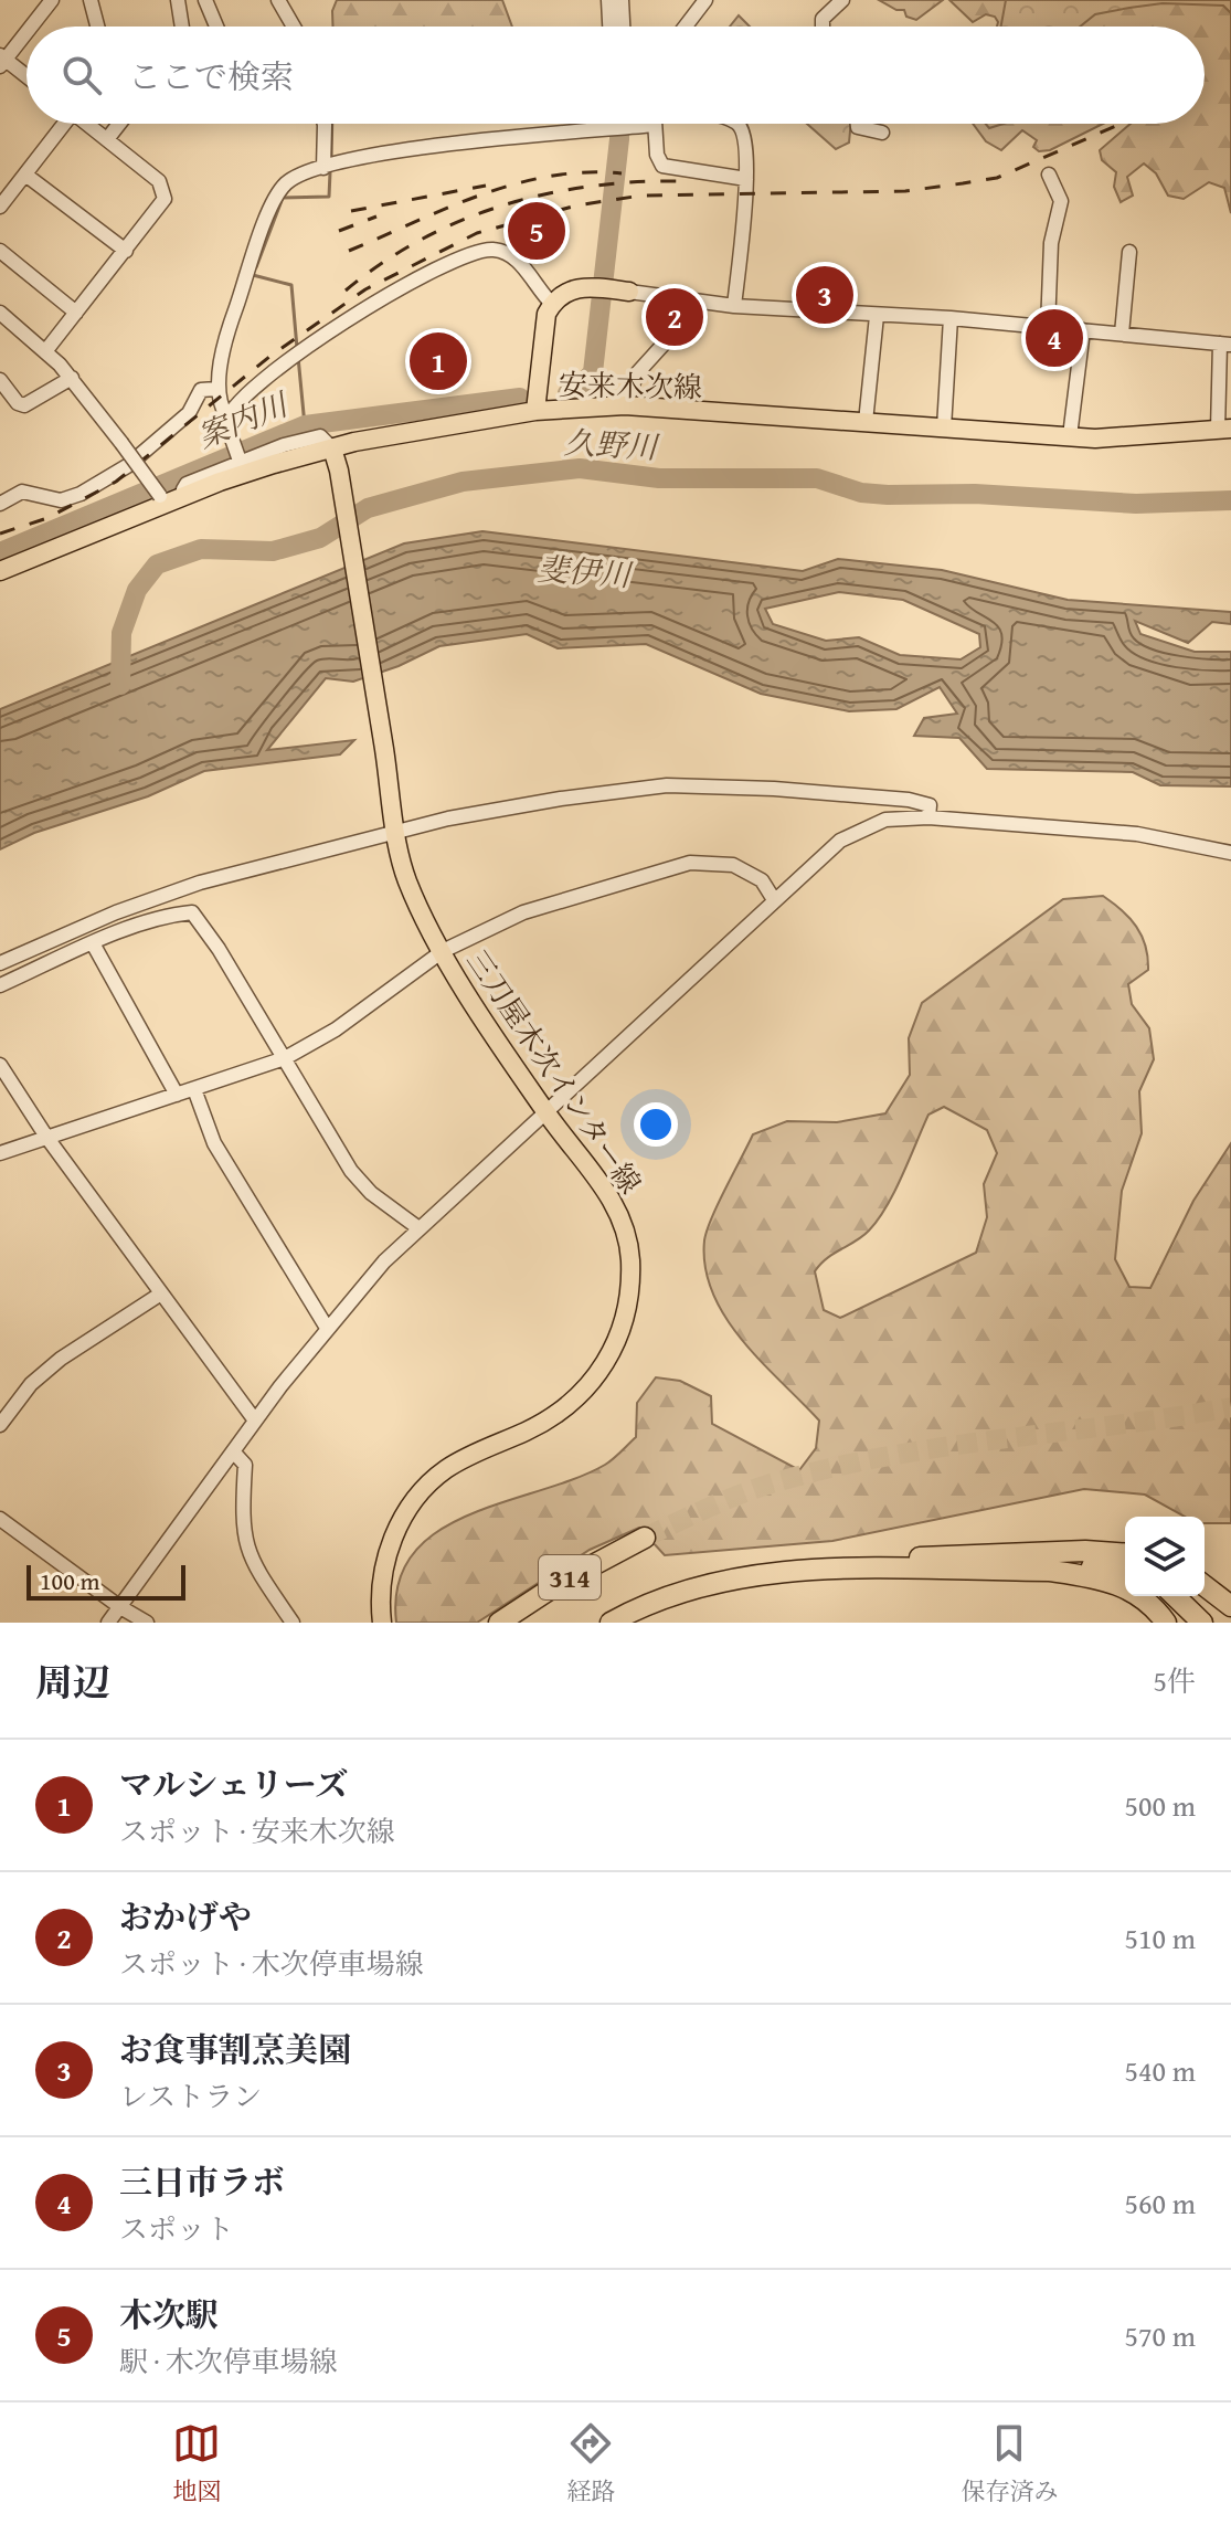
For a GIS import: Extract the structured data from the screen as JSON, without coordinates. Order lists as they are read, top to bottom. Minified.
{"streets":{"highway":["314"],"main road":["安来木次線","三刀屋木次インター線"]},"crossings":[["安来木次線","三刀屋木次インター線"]],"water":["案内川","久野川","斐伊川"],"scale_bar":"100 m","page":{"search":"ここで検索","pins":["5","3","2","4","1"],"scale":"100 m","heading":["周辺","5件"],"list":[{"mark":"1","name":"マルシェリーズ","note":"スポット · 安来木次線","value":"500 m"},{"mark":"2","name":"おかげや","note":"スポット · 木次停車場線","value":"510 m"},{"mark":"3","name":"お食事割烹美園","note":"レストラン","value":"540 m"},{"mark":"4","name":"三日市ラボ","note":"スポット","value":"560 m"},{"mark":"5","name":"木次駅","note":"駅 · 木次停車場線","value":"570 m"}],"nav":["地図","経路","保存済み"]}}
